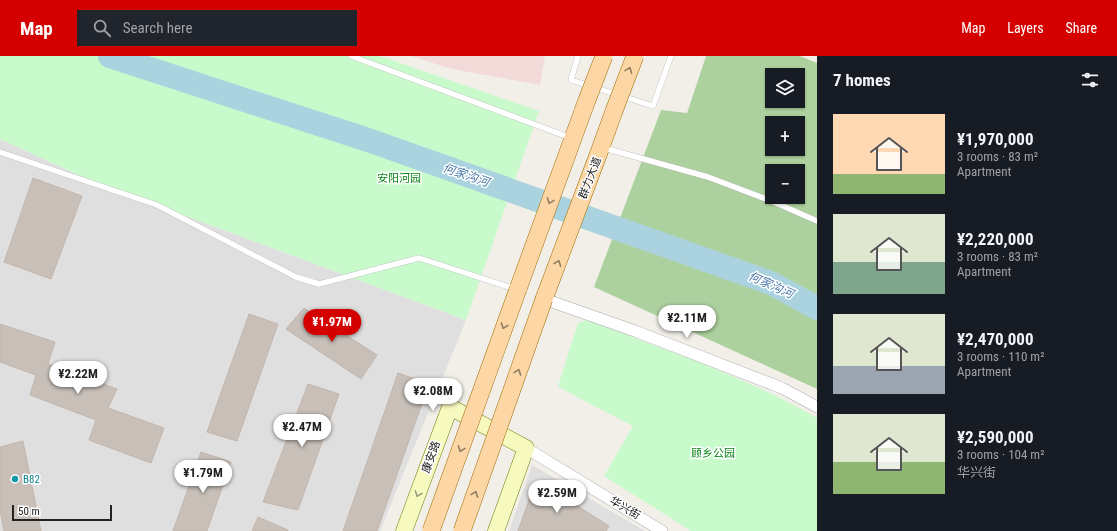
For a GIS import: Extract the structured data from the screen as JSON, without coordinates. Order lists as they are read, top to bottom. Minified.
{"streets":{"main road":["群力大道","康安路"],"street":["华兴街"]},"crossings":[["康安路","华兴街"]],"water":["何家沟河"],"parks":["安阳河园","顾乡公园"],"places":["B82"],"scale_bar":"50 m","page":{"header":"Map","search":"Search here","nav":["Map","Layers","Share"],"heading":"7 homes","map_buttons":["+","−"],"list":[{"name":"¥1,970,000","note":"3 rooms · 83 m² · Apartment"},{"name":"¥2,220,000","note":"3 rooms · 83 m² · Apartment"},{"name":"¥2,470,000","note":"3 rooms · 110 m² · Apartment"},{"name":"¥2,590,000","note":"3 rooms · 104 m² · 华兴街"}],"price":["¥2.11M","¥1.97M","¥2.22M","¥2.08M","¥2.47M","¥1.79M","¥2.59M"],"scale":"50 m"}}
